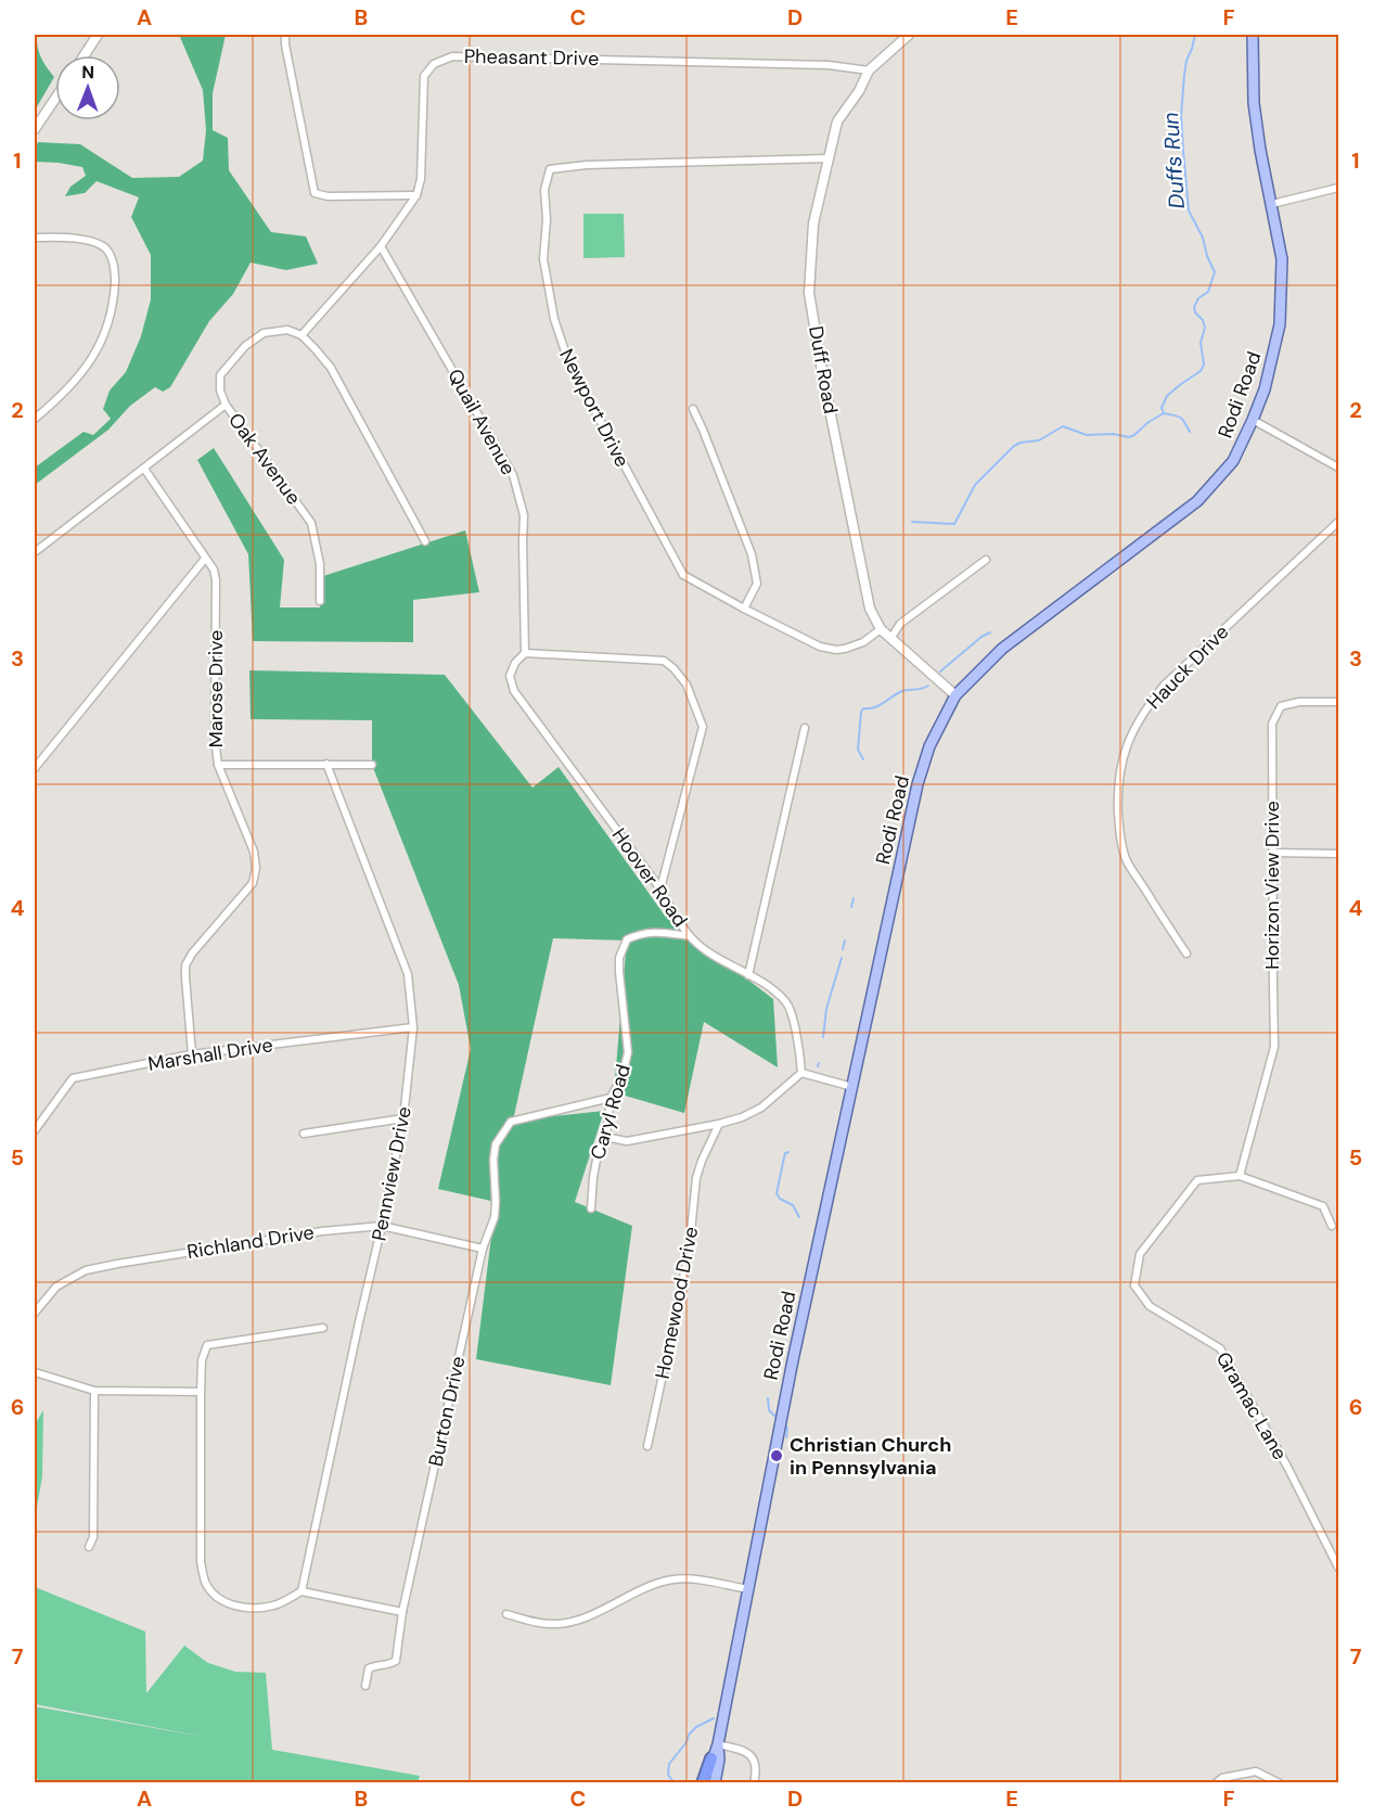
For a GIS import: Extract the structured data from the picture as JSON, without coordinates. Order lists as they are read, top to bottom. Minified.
{"streets":{"main road":["Rodi Road"],"street":["Pheasant Drive","Duff Road","Newport Drive","Quail Avenue","Oak Avenue","Hauck Drive","Marose Drive","Hoover Road","Horizon View Drive","Marshall Drive","Caryl Road","Pennview Drive","Richland Drive","Homewood Drive","Gramac Lane","Burton Drive"]},"crossings":[["Pheasant Drive","Duff Road"],["Pheasant Drive","Quail Avenue"],["Pheasant Drive","Oak Avenue"],["Duff Road","Rodi Road"],["Duff Road","Newport Drive"],["Quail Avenue","Hoover Road"],["Marose Drive","Marshall Drive"],["Hoover Road","Caryl Road"],["Horizon View Drive","Gramac Lane"],["Marshall Drive","Pennview Drive"],["Caryl Road","Burton Drive"],["Pennview Drive","Richland Drive"],["Richland Drive","Burton Drive"]],"water":["Duffs Run"],"places":["Christian Church in Pennsylvania"],"north":"top","grid":{"columns":["A","B","C","D","E","F"],"rows":["1","2","3","4","5","6","7"]}}
